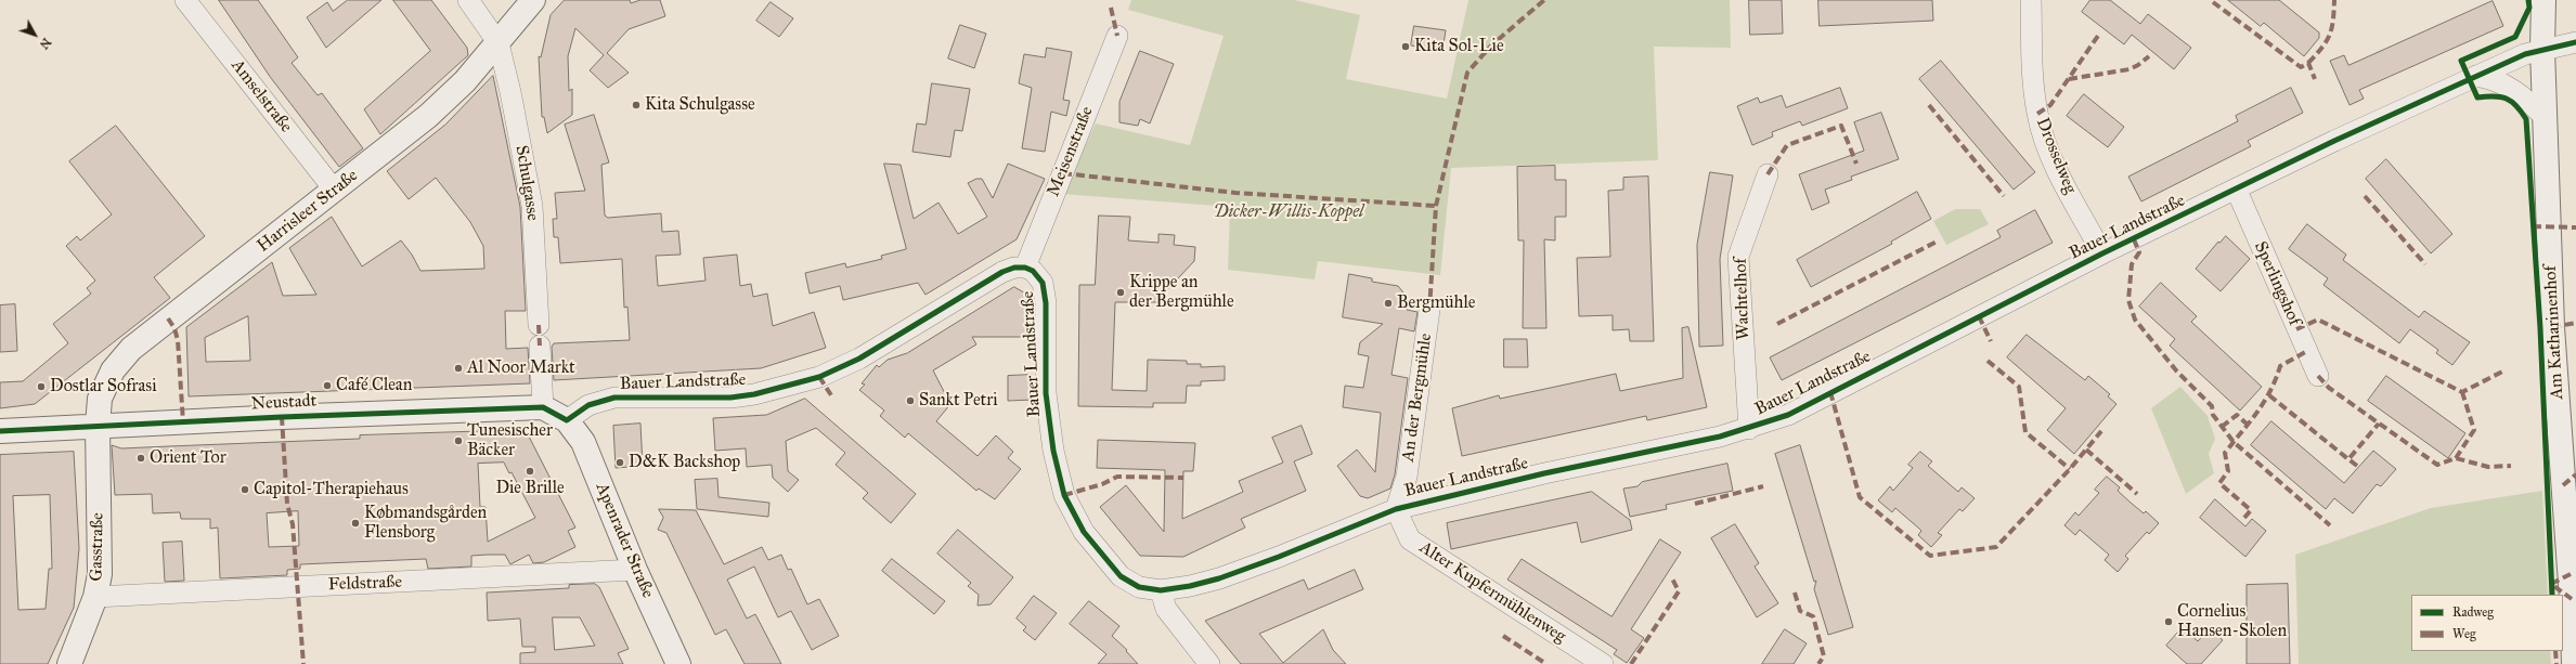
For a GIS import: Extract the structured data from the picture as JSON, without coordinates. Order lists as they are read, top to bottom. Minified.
{"streets":{"street":["Amselstraße","Meisenstraße","Drosselweg","Schulgasse","Harrisleer Straße","Bauer Landstraße","Sperlingshof","Wachtelhof","Am Katharinenhof","An der Bergmühle","Neustadt","Apenrader Straße","Gasstraße","Feldstraße","Alter Kupfermühlenweg"]},"crossings":[["Amselstraße","Harrisleer Straße"],["Meisenstraße","Bauer Landstraße"],["Drosselweg","Bauer Landstraße"],["Schulgasse","Harrisleer Straße"],["Harrisleer Straße","Neustadt"],["Harrisleer Straße","Gasstraße"],["Bauer Landstraße","Sperlingshof"],["Bauer Landstraße","Wachtelhof"],["Bauer Landstraße","Am Katharinenhof"],["Bauer Landstraße","An der Bergmühle"],["Bauer Landstraße","Apenrader Straße"],["Bauer Landstraße","Alter Kupfermühlenweg"],["An der Bergmühle","Alter Kupfermühlenweg"],["Neustadt","Gasstraße"],["Apenrader Straße","Feldstraße"],["Gasstraße","Feldstraße"]],"parks":["Dicker-Willis-Koppel"],"places":["Kita Sol-Lie","Kita Schulgasse","Krippe an der Bergmühle","Bergmühle","Al Noor Markt","Café Clean","Dostlar Sofrasi","Sankt Petri","Tunesischer Bäcker","Orient Tor","D&K Backshop","Die Brille","Capitol-Therapiehaus","Købmandsgården Flensborg","Cornelius Hansen-Skolen"],"legend":["Radweg","Weg"],"north":"bottom right"}
